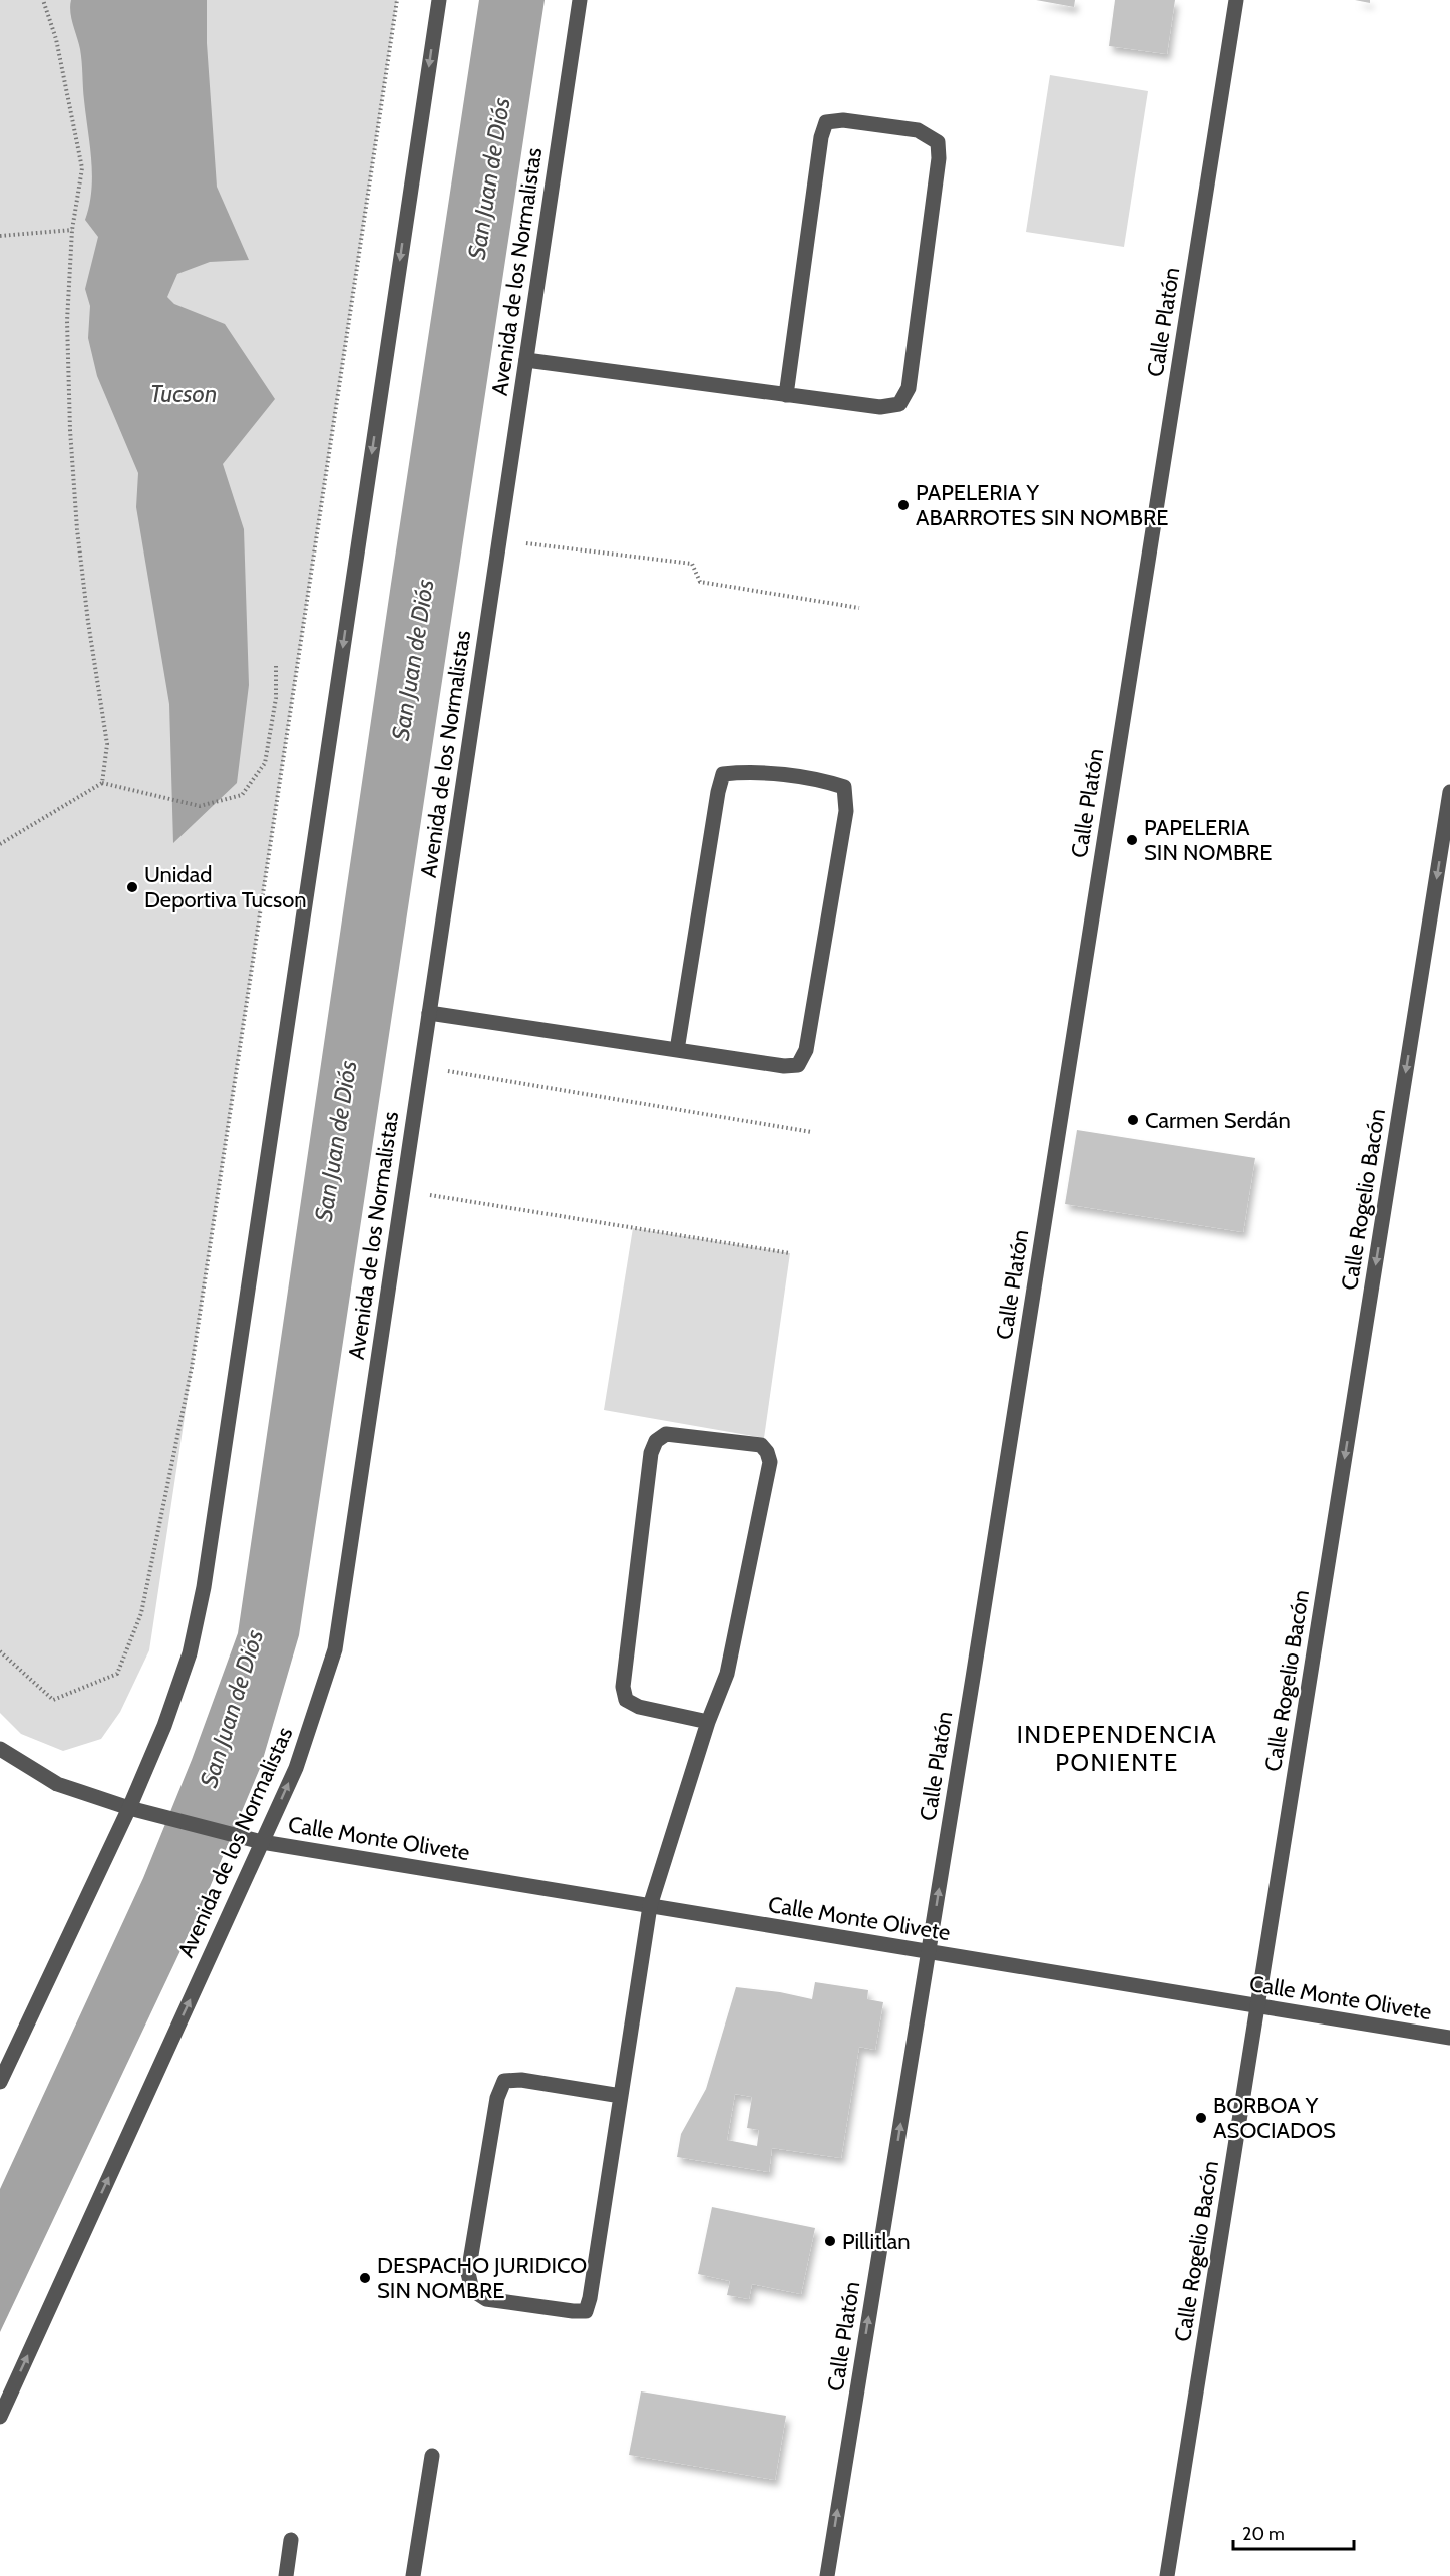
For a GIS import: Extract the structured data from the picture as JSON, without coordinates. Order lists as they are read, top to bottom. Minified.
{"streets":{"street":["Avenida de los Normalistas","Calle Platón","Calle Rogelio Bacón","Calle Monte Olivete"]},"crossings":[["Avenida de los Normalistas","Calle Monte Olivete"],["Calle Platón","Calle Monte Olivete"],["Calle Rogelio Bacón","Calle Monte Olivete"]],"one_way":["Avenida de los Normalistas","Calle Platón","Calle Rogelio Bacón"],"districts":["INDEPENDENCIA PONIENTE"],"water":["San Juan de Diós","Tucson"],"places":["PAPELERIA Y ABARROTES SIN NOMBRE","PAPELERIA SIN NOMBRE","Unidad Deportiva Tucson","Carmen Serdán","BORBOA Y ASOCIADOS","Pillitlan","DESPACHO JURIDICO SIN NOMBRE"],"scale_bar":"20 m"}
